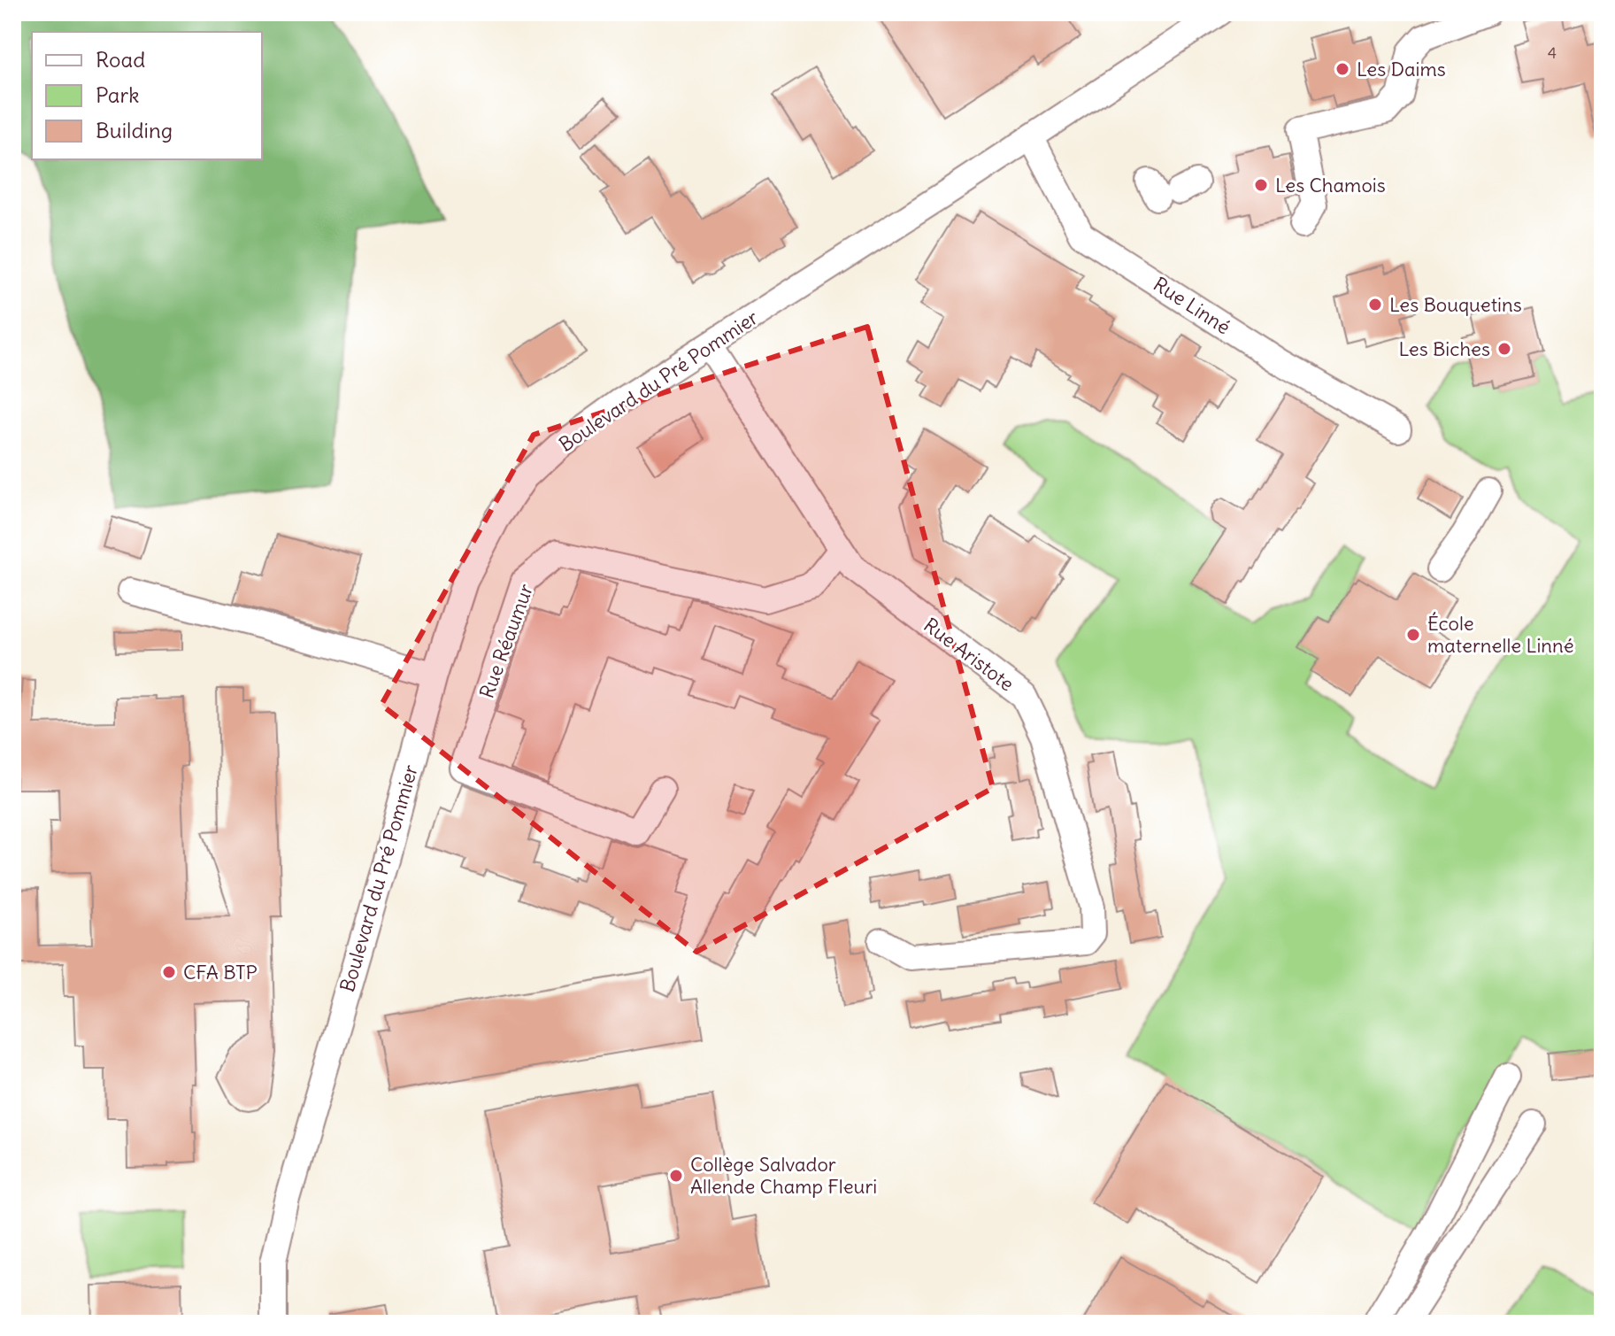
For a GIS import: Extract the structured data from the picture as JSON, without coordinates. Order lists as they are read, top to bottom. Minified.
{"streets":{"street":["Rue Linné","Boulevard du Pré Pommier","Rue Réaumur","Rue Aristote"]},"crossings":[["Rue Linné","Boulevard du Pré Pommier"],["Boulevard du Pré Pommier","Rue Aristote"],["Rue Réaumur","Rue Aristote"]],"places":["Les Daims","Les Chamois","Les Bouquetins","Les Biches","École maternelle Linné","CFA BTP","Collège Salvador Allende Champ Fleuri"],"house_numbers":["4"],"legend":["Road","Park","Building"]}
